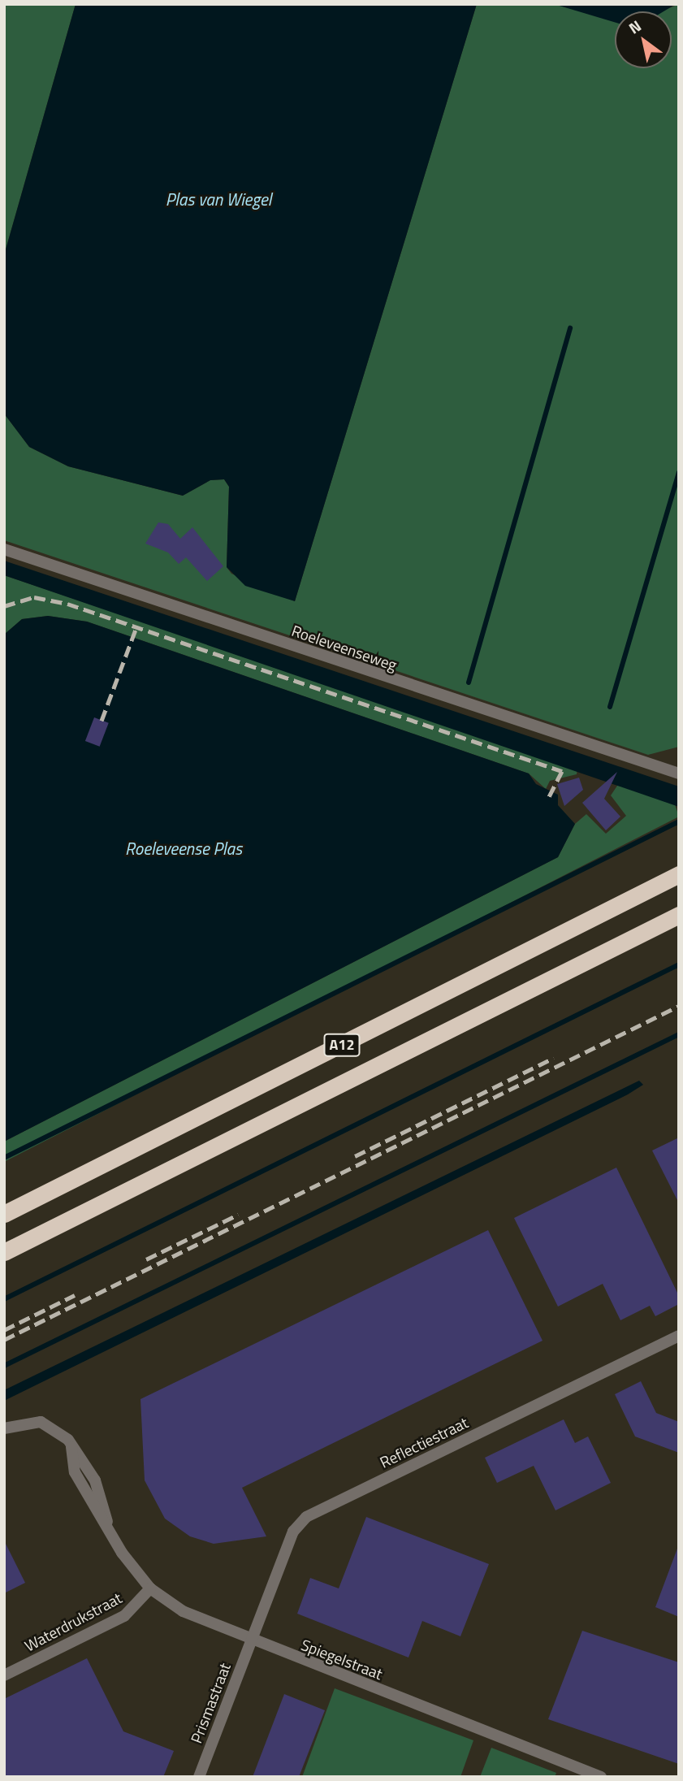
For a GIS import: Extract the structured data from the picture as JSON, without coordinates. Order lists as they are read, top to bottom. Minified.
{"streets":{"highway":["A12"],"street":["Roeleveenseweg","Reflectiestraat","Waterdrukstraat","Spiegelstraat","Prismastraat"]},"crossings":[["Reflectiestraat","Spiegelstraat"],["Reflectiestraat","Prismastraat"],["Waterdrukstraat","Spiegelstraat"],["Spiegelstraat","Prismastraat"]],"water":["Plas van Wiegel","Roeleveense Plas"],"north":"top left"}
